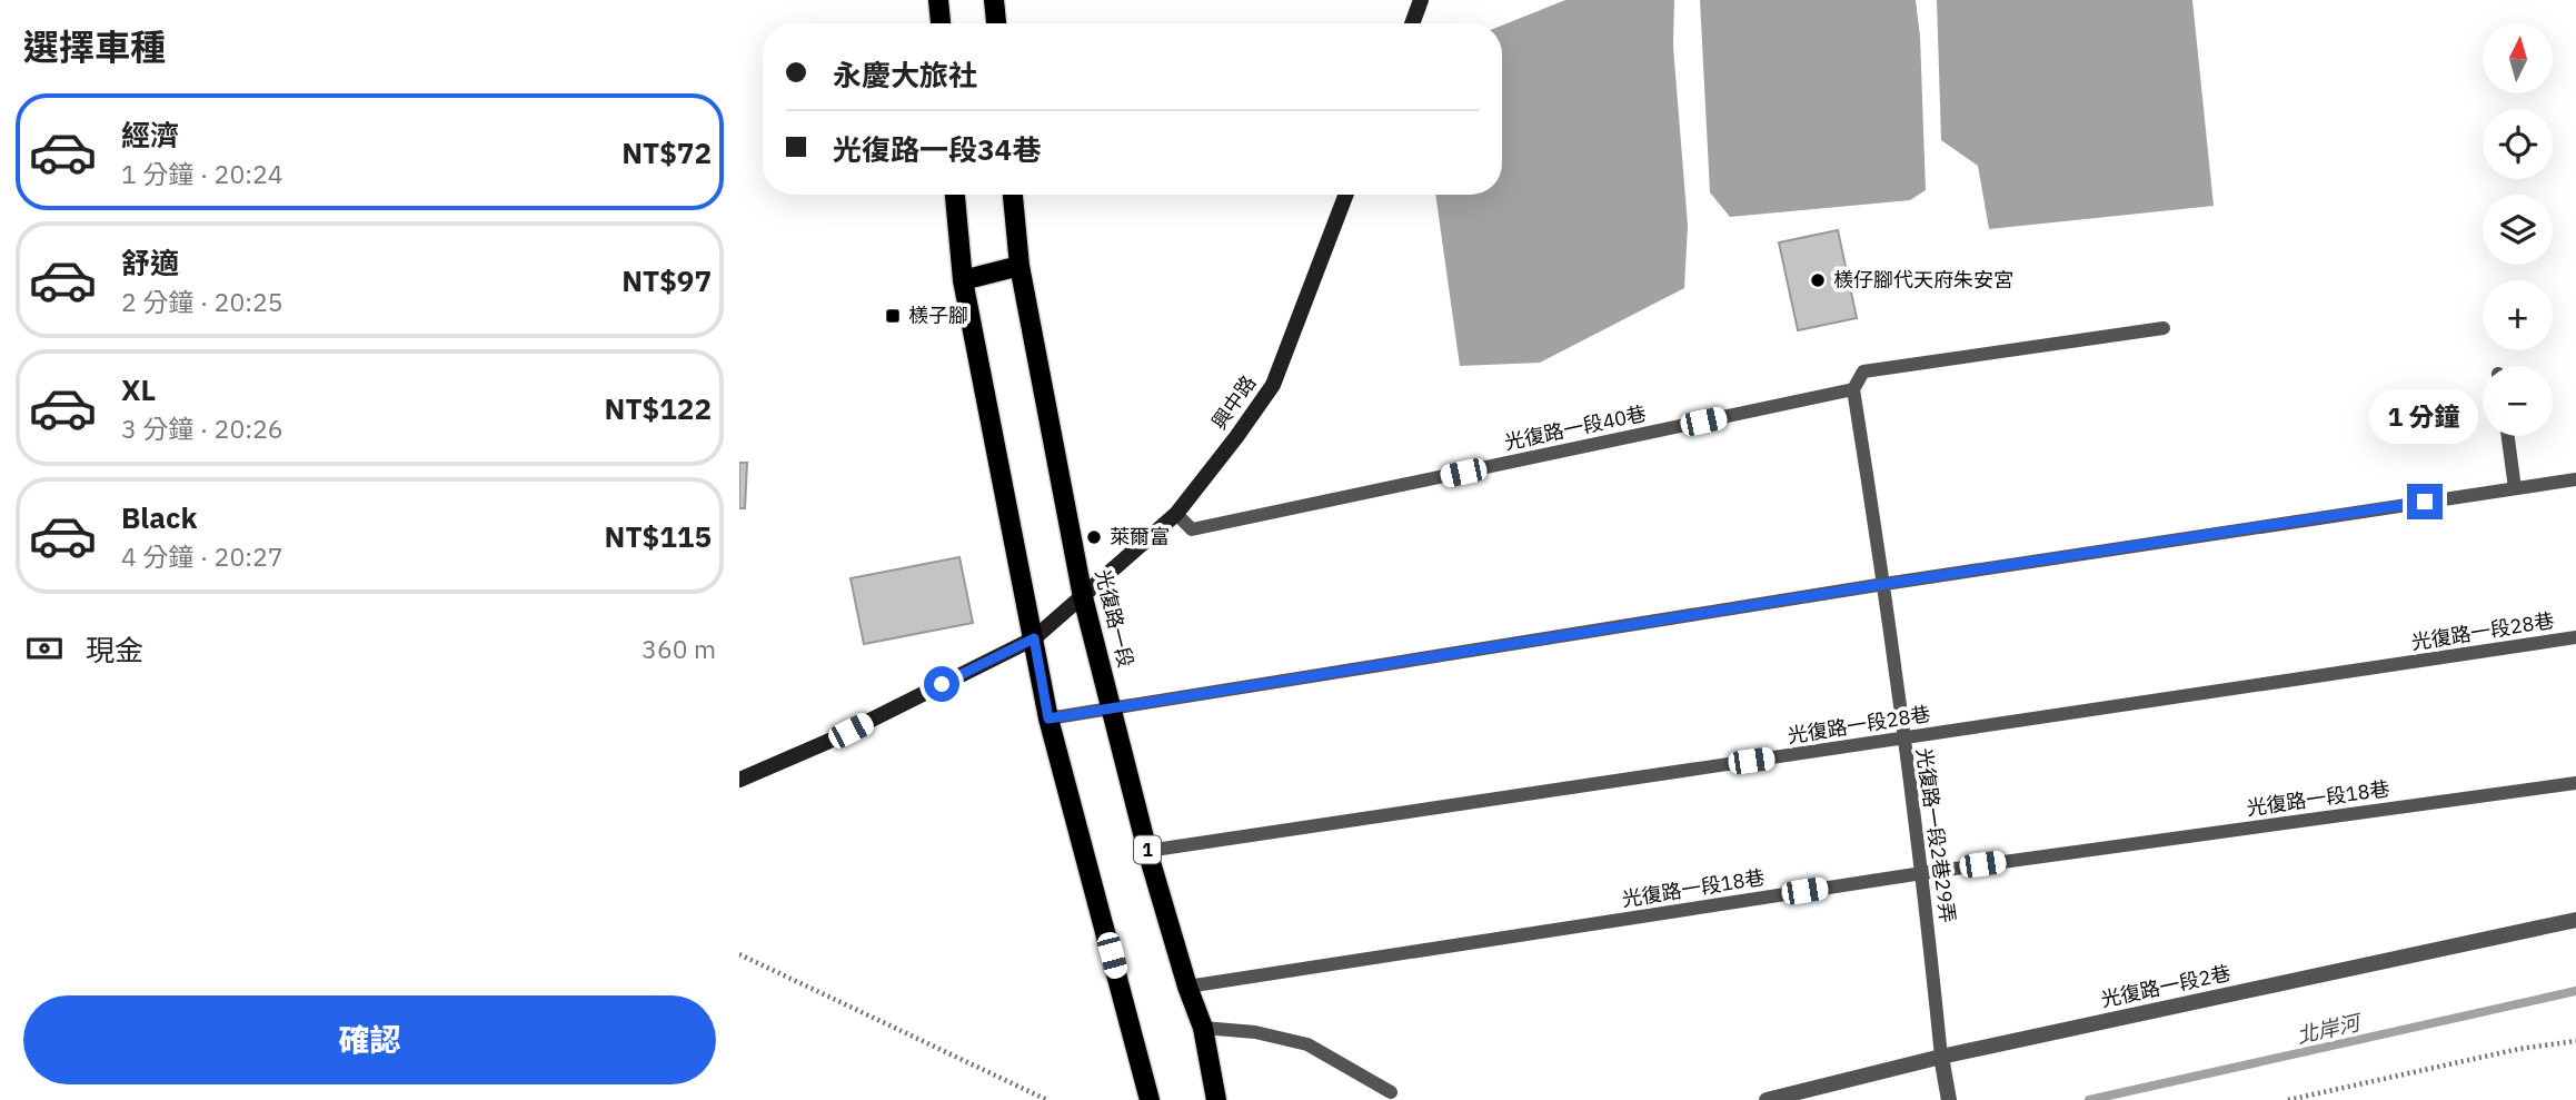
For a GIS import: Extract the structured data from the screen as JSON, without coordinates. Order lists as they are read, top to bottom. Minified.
{"streets":{"main road":["光復路一段","1"],"street":["興中路","光復路一段2巷"],"lane":["光復路一段40巷","光復路一段28巷","光復路一段18巷","光復路一段2巷29弄"]},"crossings":[["興中路","光復路一段40巷"],["興中路","光復路一段"],["光復路一段40巷","光復路一段2巷29弄"],["光復路一段","光復路一段28巷"],["光復路一段","光復路一段18巷"],["光復路一段28巷","光復路一段2巷29弄"],["光復路一段18巷","光復路一段2巷29弄"],["光復路一段2巷29弄","光復路一段2巷"]],"water":["北岸河"],"places":{"other":["檨仔腳代天府朱安宮","萊爾富"],"transit":["檨子腳"]},"north":"top","page":{"heading":"選擇車種","map_buttons":["+","−"],"banner":["永慶大旅社","光復路一段34巷"],"list":[{"name":"經濟","note":"1 分鐘 · 20:24","value":"NT$72"},{"name":"舒適","note":"2 分鐘 · 20:25","value":"NT$97"},{"name":"XL","note":"3 分鐘 · 20:26","value":"NT$122"},{"name":"Black","note":"4 分鐘 · 20:27","value":"NT$115"}],"bubble":"1 分鐘","pay":["現金","360 m"],"buttons":"確認"}}
